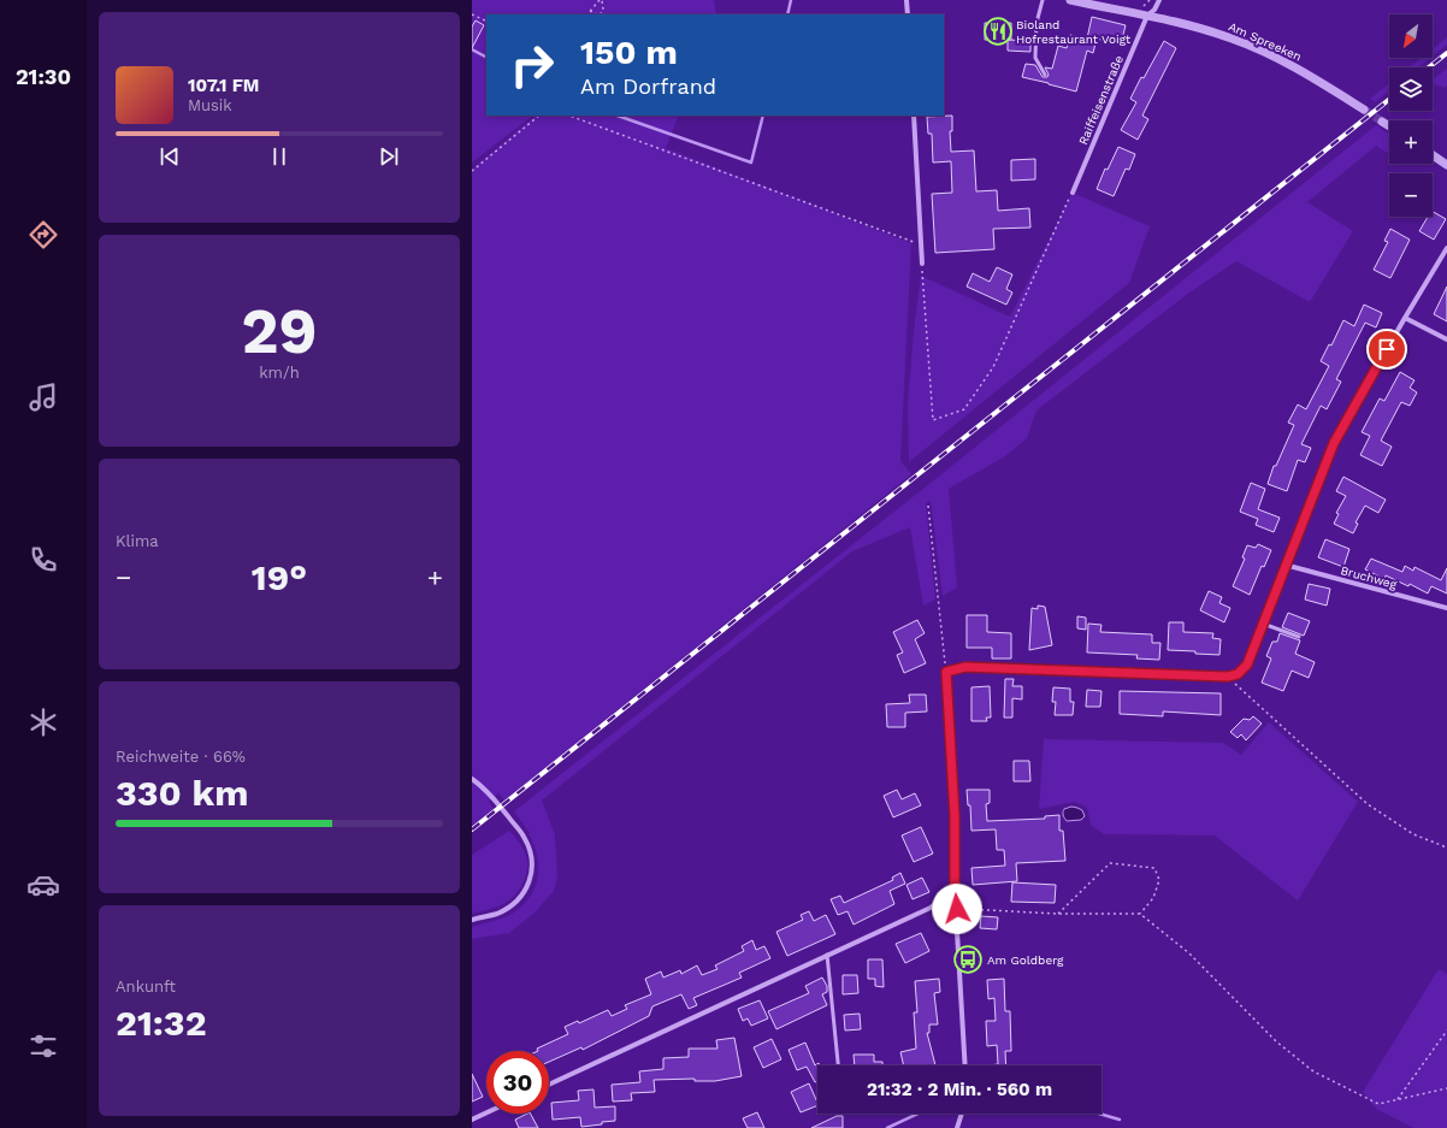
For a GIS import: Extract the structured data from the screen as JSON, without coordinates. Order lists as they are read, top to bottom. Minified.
{"streets":{"street":["Am Spreeken","Raiffeisenstraße","Bruchweg"]},"crossings":[["Am Spreeken","Raiffeisenstraße"]],"places":{"restaurant":["Bioland Hofrestaurant Voigt"],"bus stop":["Am Goldberg"]},"north":"bottom left","page":{"tabs":"21:30","map_buttons":["+","−"],"turn":["150 m","Am Dorfrand"],"song":["107.1 FM","Musik"],"tile":[["29","km/h"],"Klima",["Reichweite · 66%","330 km"],["Ankunft","21:32"]],"heat":["−","19°","+"],"limit":"30","trip":"21:32 · 2 Min. · 560 m"}}
